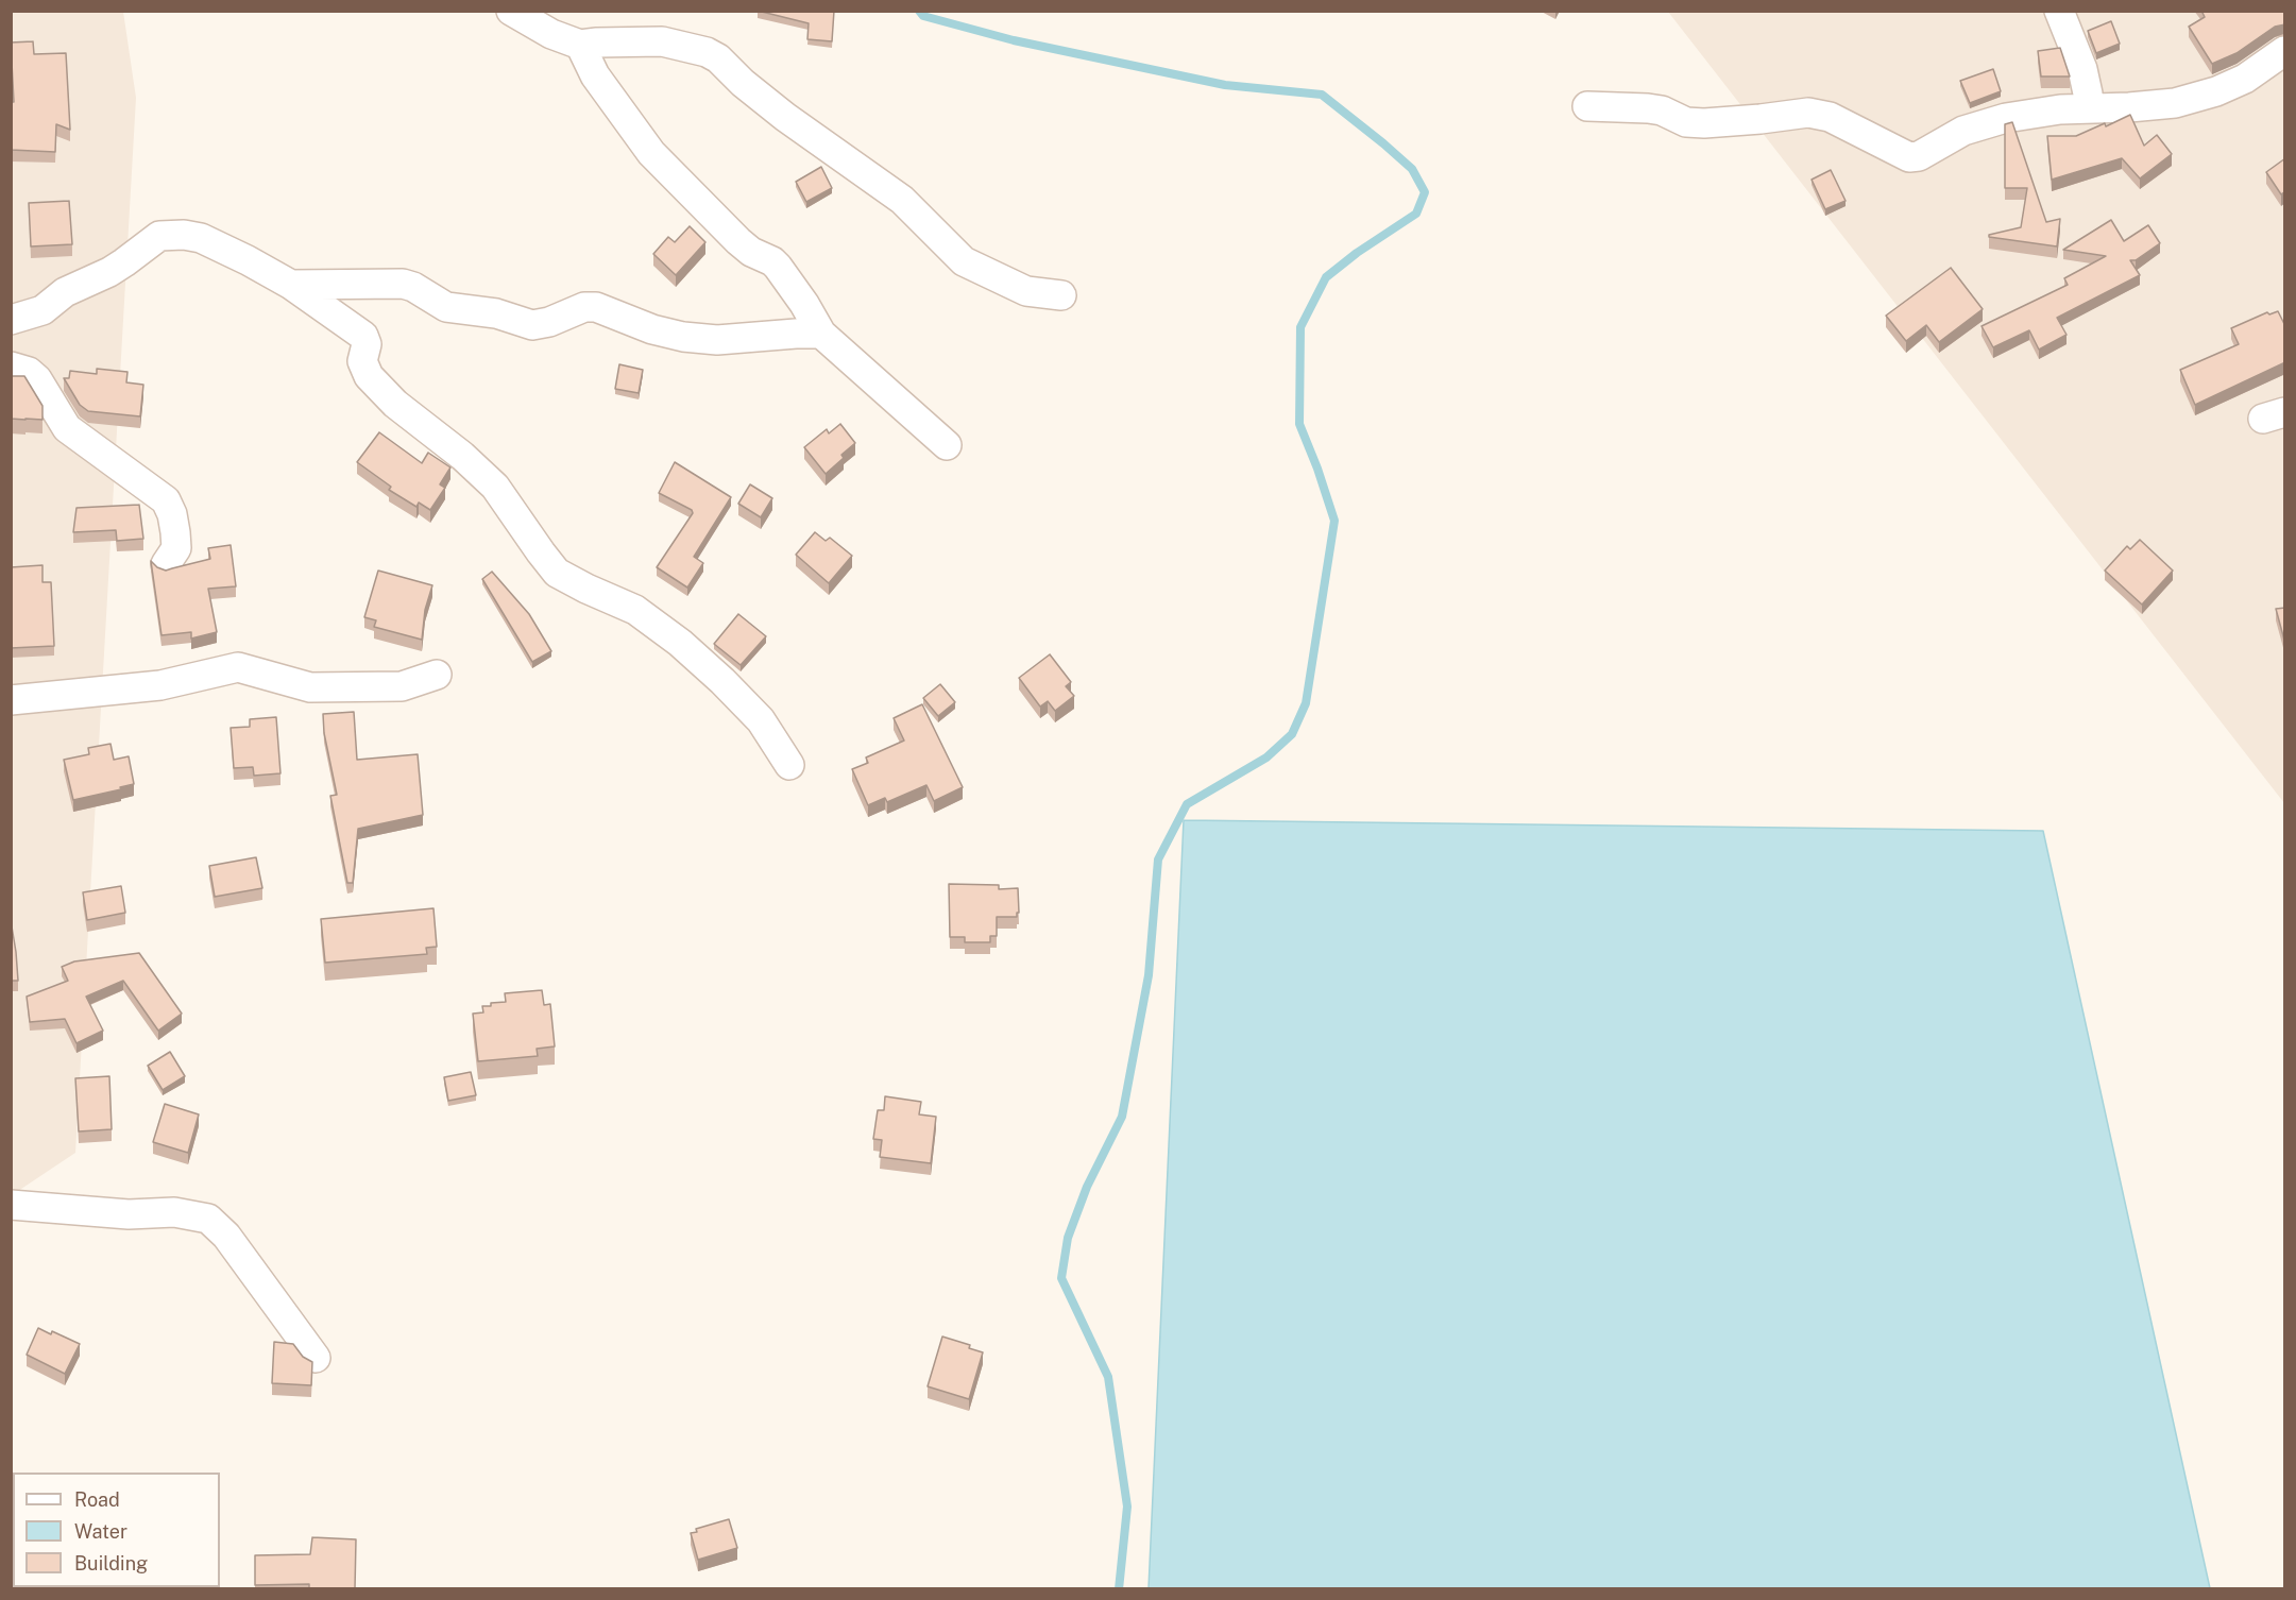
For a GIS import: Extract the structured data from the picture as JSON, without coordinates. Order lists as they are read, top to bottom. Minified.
{"legend":["Road","Water","Building"]}
